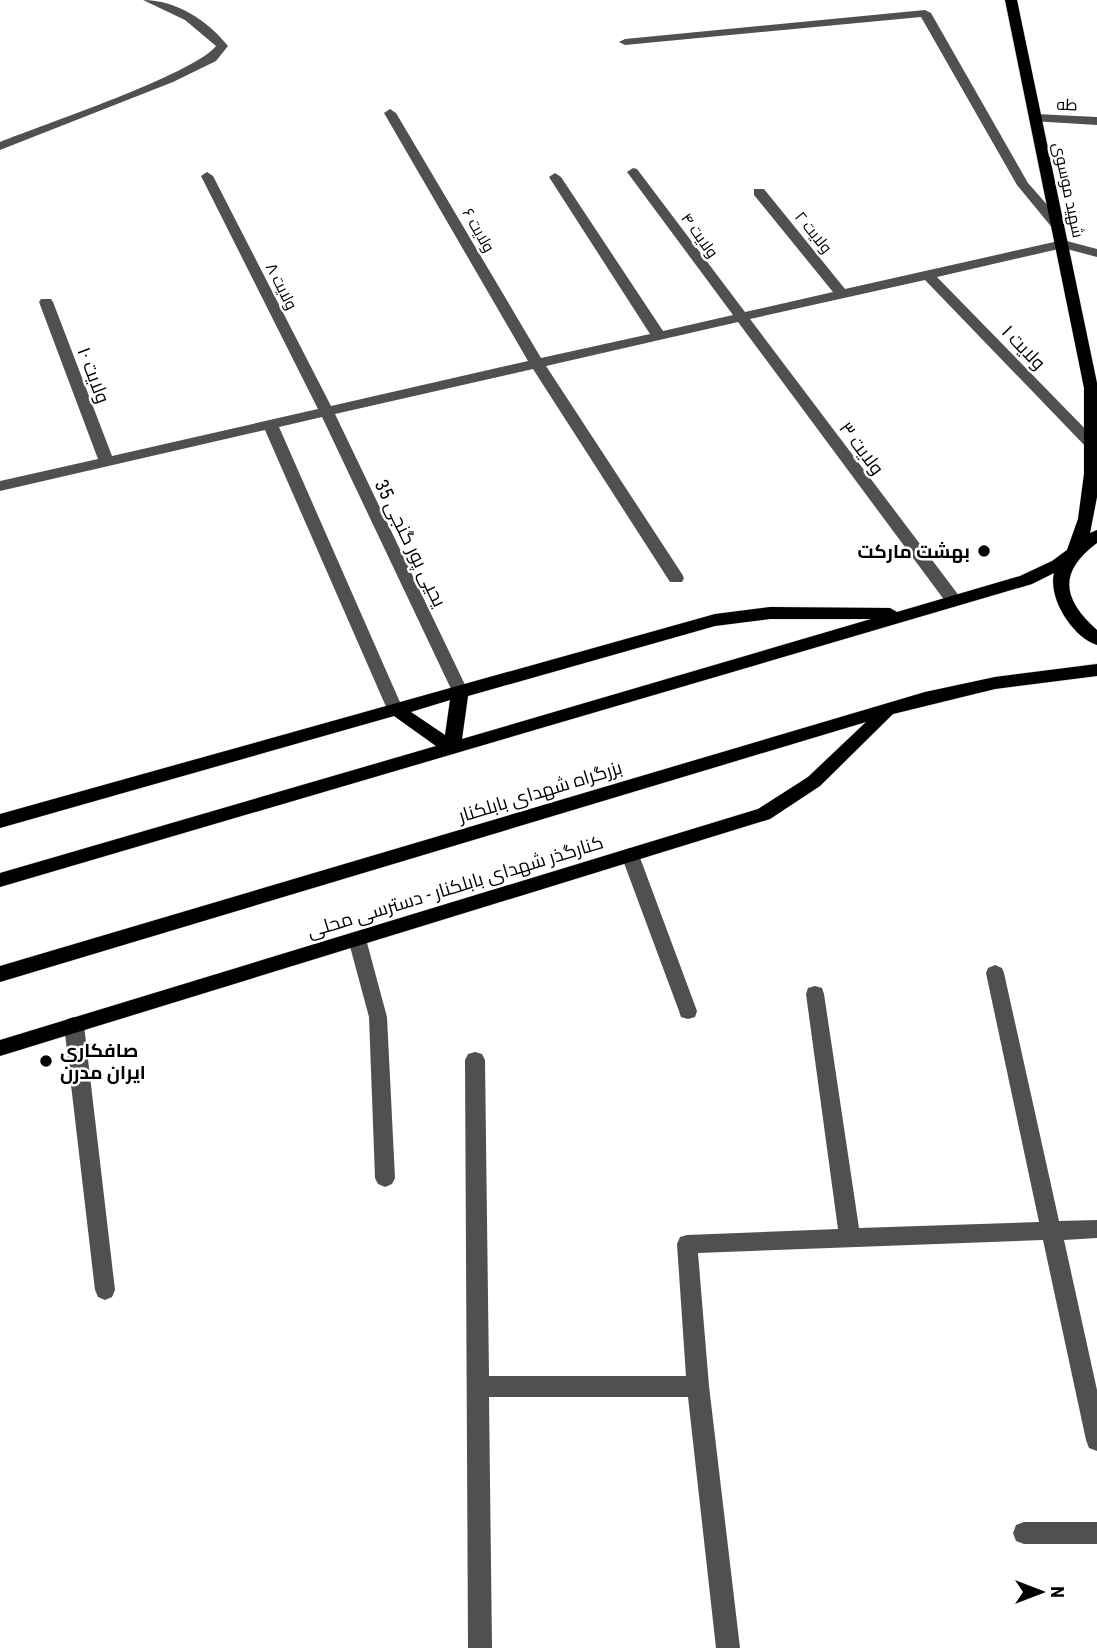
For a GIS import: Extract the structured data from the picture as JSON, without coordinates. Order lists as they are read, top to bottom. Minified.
{"streets":{"main road":["شهید موسوی","بزرگراه شهدای بابلکنار","کنارگذر شهدای بابلکنار - دسترسی محلی"],"street":["طه","ولایت ۶","ولایت ۲","ولایت ۴","ولایت ۸","ولایت ۱","ولایت ۱۰","ولایت ۳","یحیی پور گنجی 35"]},"crossings":[["طه","شهید موسوی"],["شهید موسوی","ولایت ۱"],["ولایت ۴","ولایت ۳"],["ولایت ۸","یحیی پور گنجی 35"],["بزرگراه شهدای بابلکنار","کنارگذر شهدای بابلکنار - دسترسی محلی"]],"places":["بهشت مارکت","صافکاری ایران مدرن"],"north":"right"}
